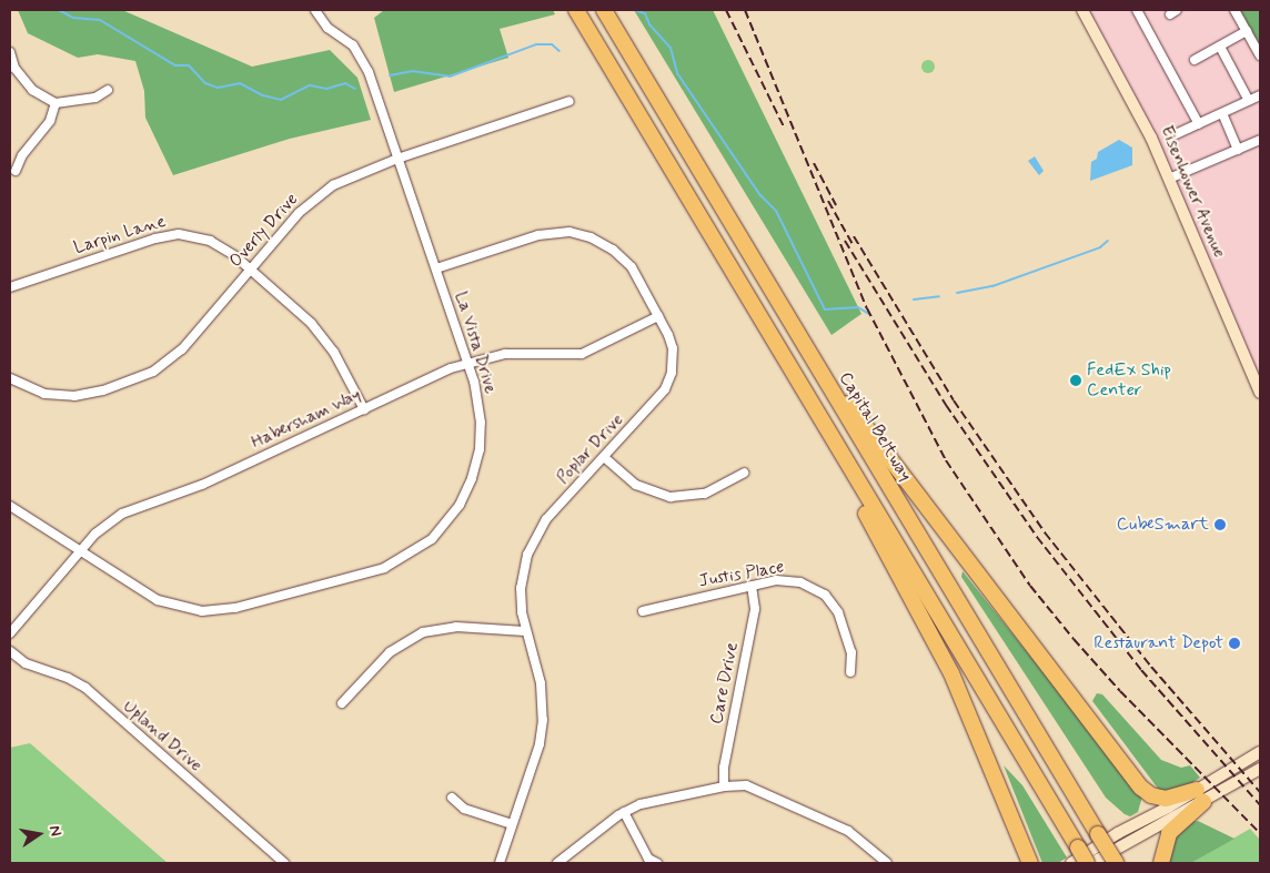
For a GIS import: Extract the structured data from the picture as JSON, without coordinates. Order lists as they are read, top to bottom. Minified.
{"streets":{"highway":["Capital Beltway"],"main road":["Eisenhower Avenue"],"street":["Overly Drive","Larpin Lane","La Vista Drive","Habersham Way","Poplar Drive","Justis Place","Care Drive","Upland Drive"]},"crossings":[["Overly Drive","Larpin Lane"],["Overly Drive","La Vista Drive"],["Larpin Lane","Habersham Way"],["La Vista Drive","Habersham Way"],["La Vista Drive","Poplar Drive"],["Habersham Way","Poplar Drive"],["Justis Place","Care Drive"]],"places":["FedEx Ship Center","CubeSmart","Restaurant Depot"],"north":"right"}
